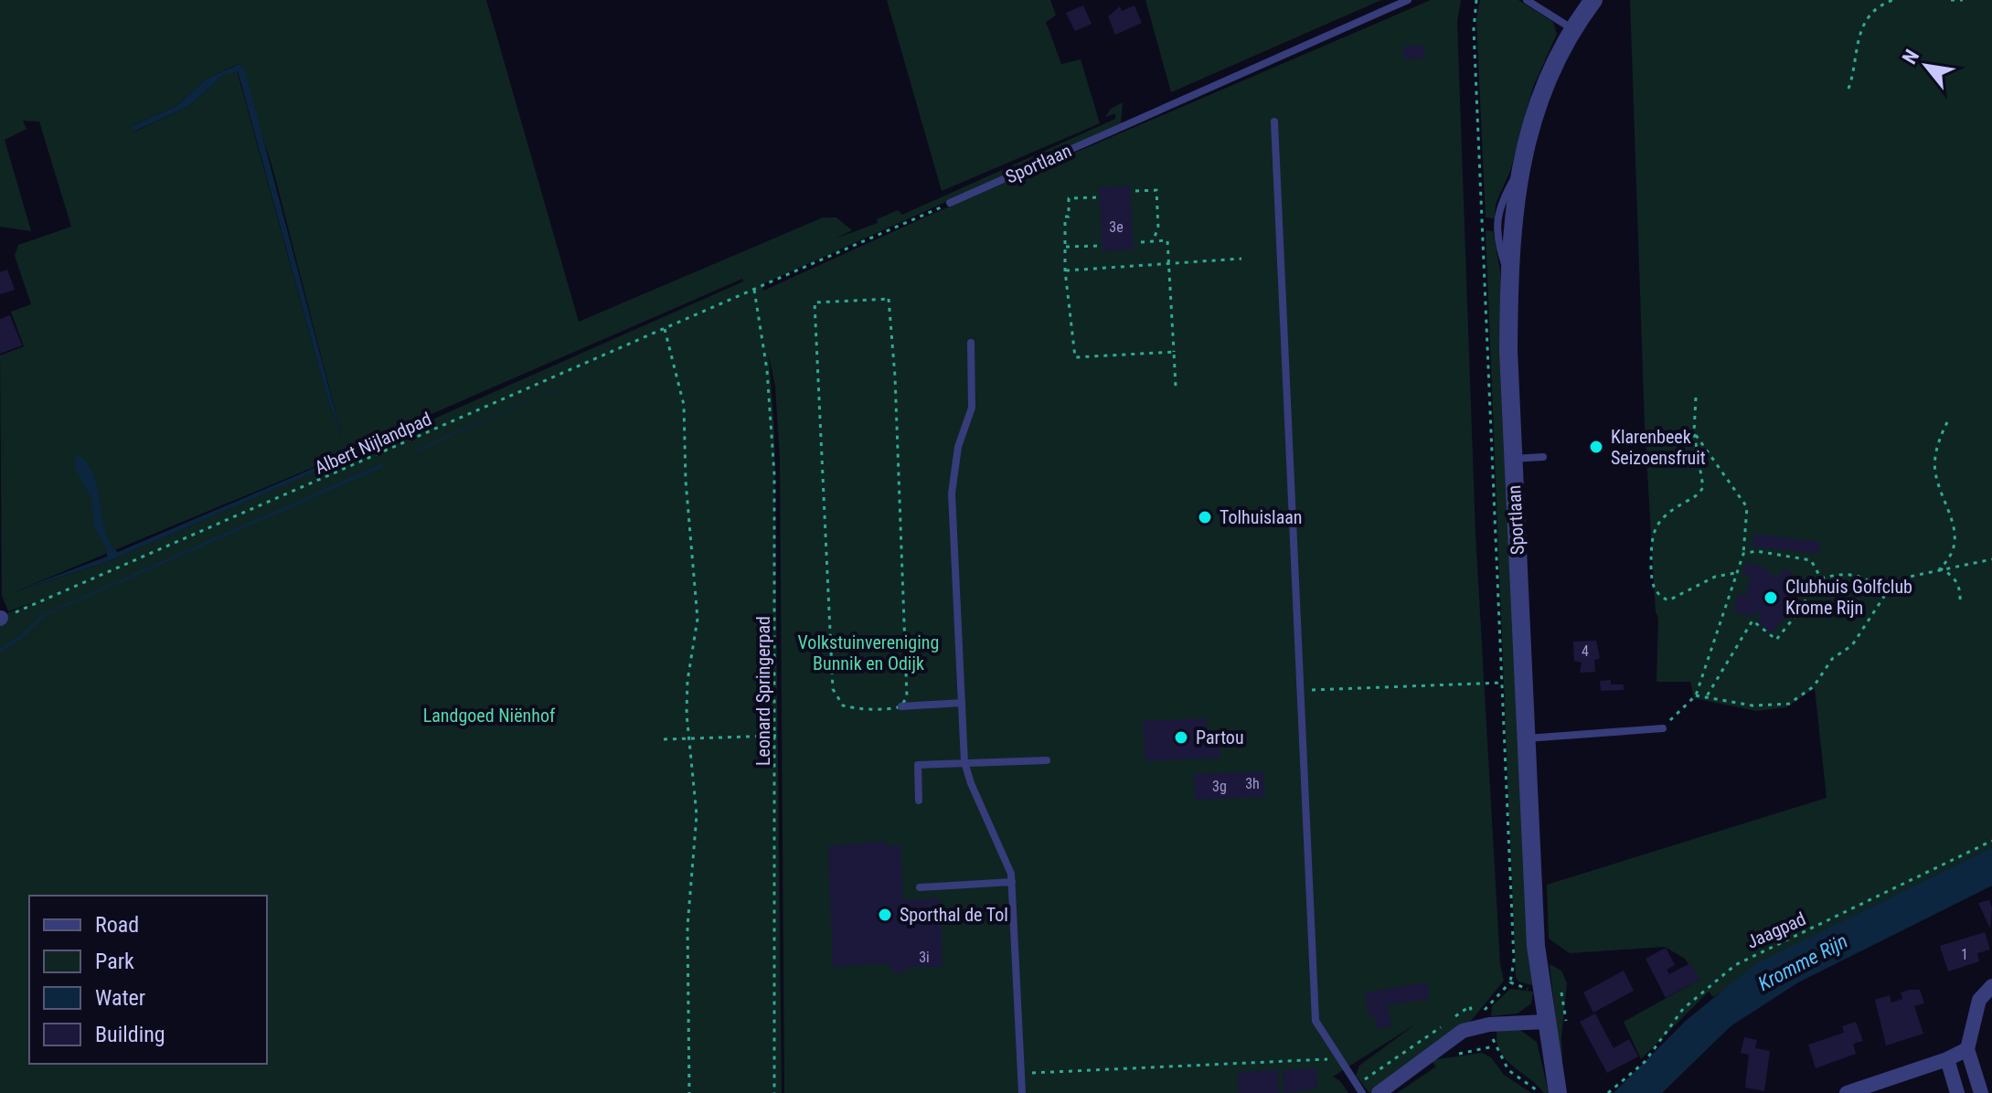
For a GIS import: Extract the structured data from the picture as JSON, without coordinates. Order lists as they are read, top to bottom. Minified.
{"streets":{"street":["Sportlaan"],"path":["Albert Nijlandpad","Leonard Springerpad","Jaagpad"]},"crossings":[["Sportlaan","Albert Nijlandpad"],["Albert Nijlandpad","Leonard Springerpad"]],"water":["Kromme Rijn"],"parks":["Volkstuinvereniging Bunnik en Odijk","Landgoed Niënhof"],"places":["Klarenbeek Seizoensfruit","Tolhuislaan","Clubhuis Golfclub Krome Rijn","Partou","Sporthal de Tol"],"house_numbers":["3e","4","3h","3g","1","3i"],"legend":["Road","Park","Water","Building"],"north":"top left"}
